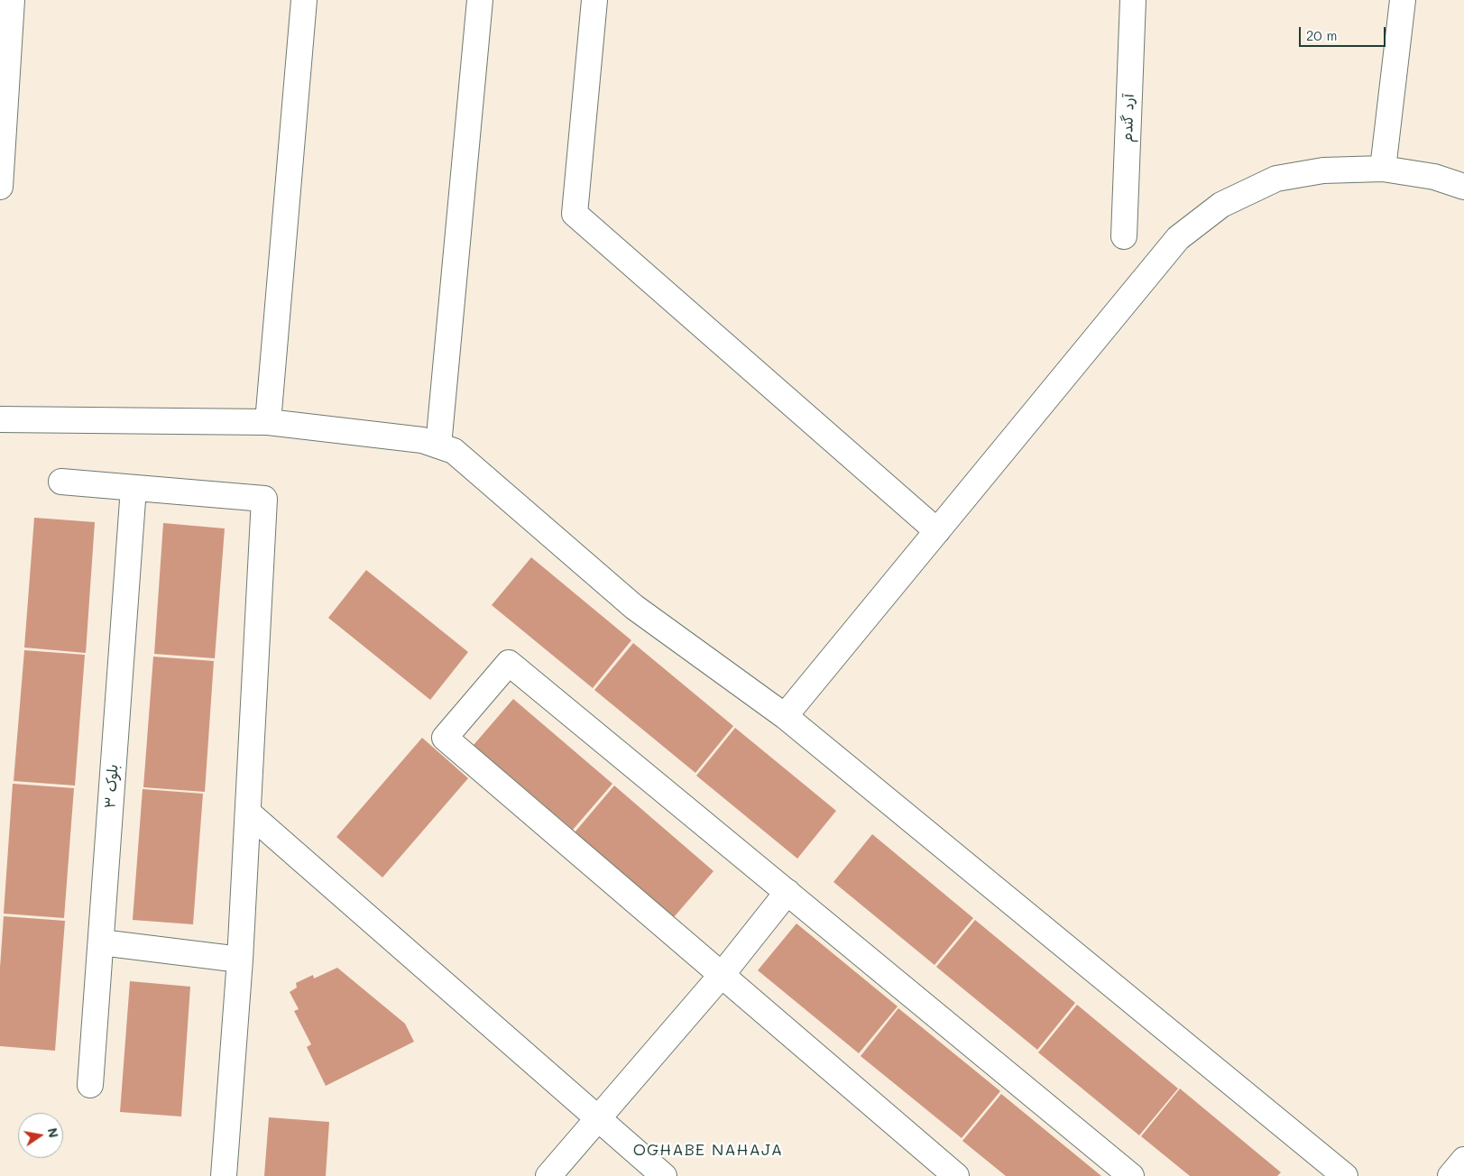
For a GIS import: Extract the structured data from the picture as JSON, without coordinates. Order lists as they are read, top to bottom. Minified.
{"streets":{"street":["آرد گندم","بلوک ۳"]},"districts":["OGHABE NAHAJA"],"scale_bar":"20 m","north":"right"}
